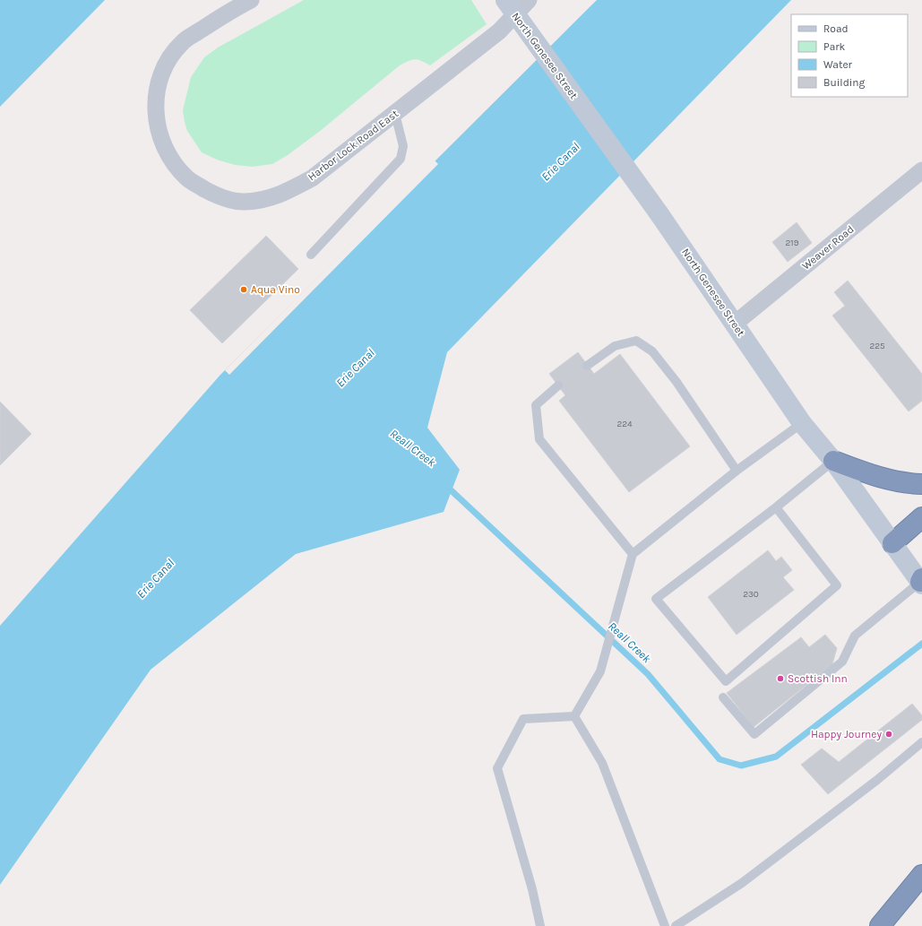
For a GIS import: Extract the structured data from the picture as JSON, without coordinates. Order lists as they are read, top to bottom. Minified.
{"streets":{"main road":["North Genesee Street"],"street":["Harbor Lock Road East","Weaver Road"]},"crossings":[["North Genesee Street","Weaver Road"]],"water":["Erie Canal","Reall Creek"],"places":["Aqua Vino","Scottish Inn","Happy Journey"],"house_numbers":["219","225","224","230"],"legend":["Road","Park","Water","Building"]}
